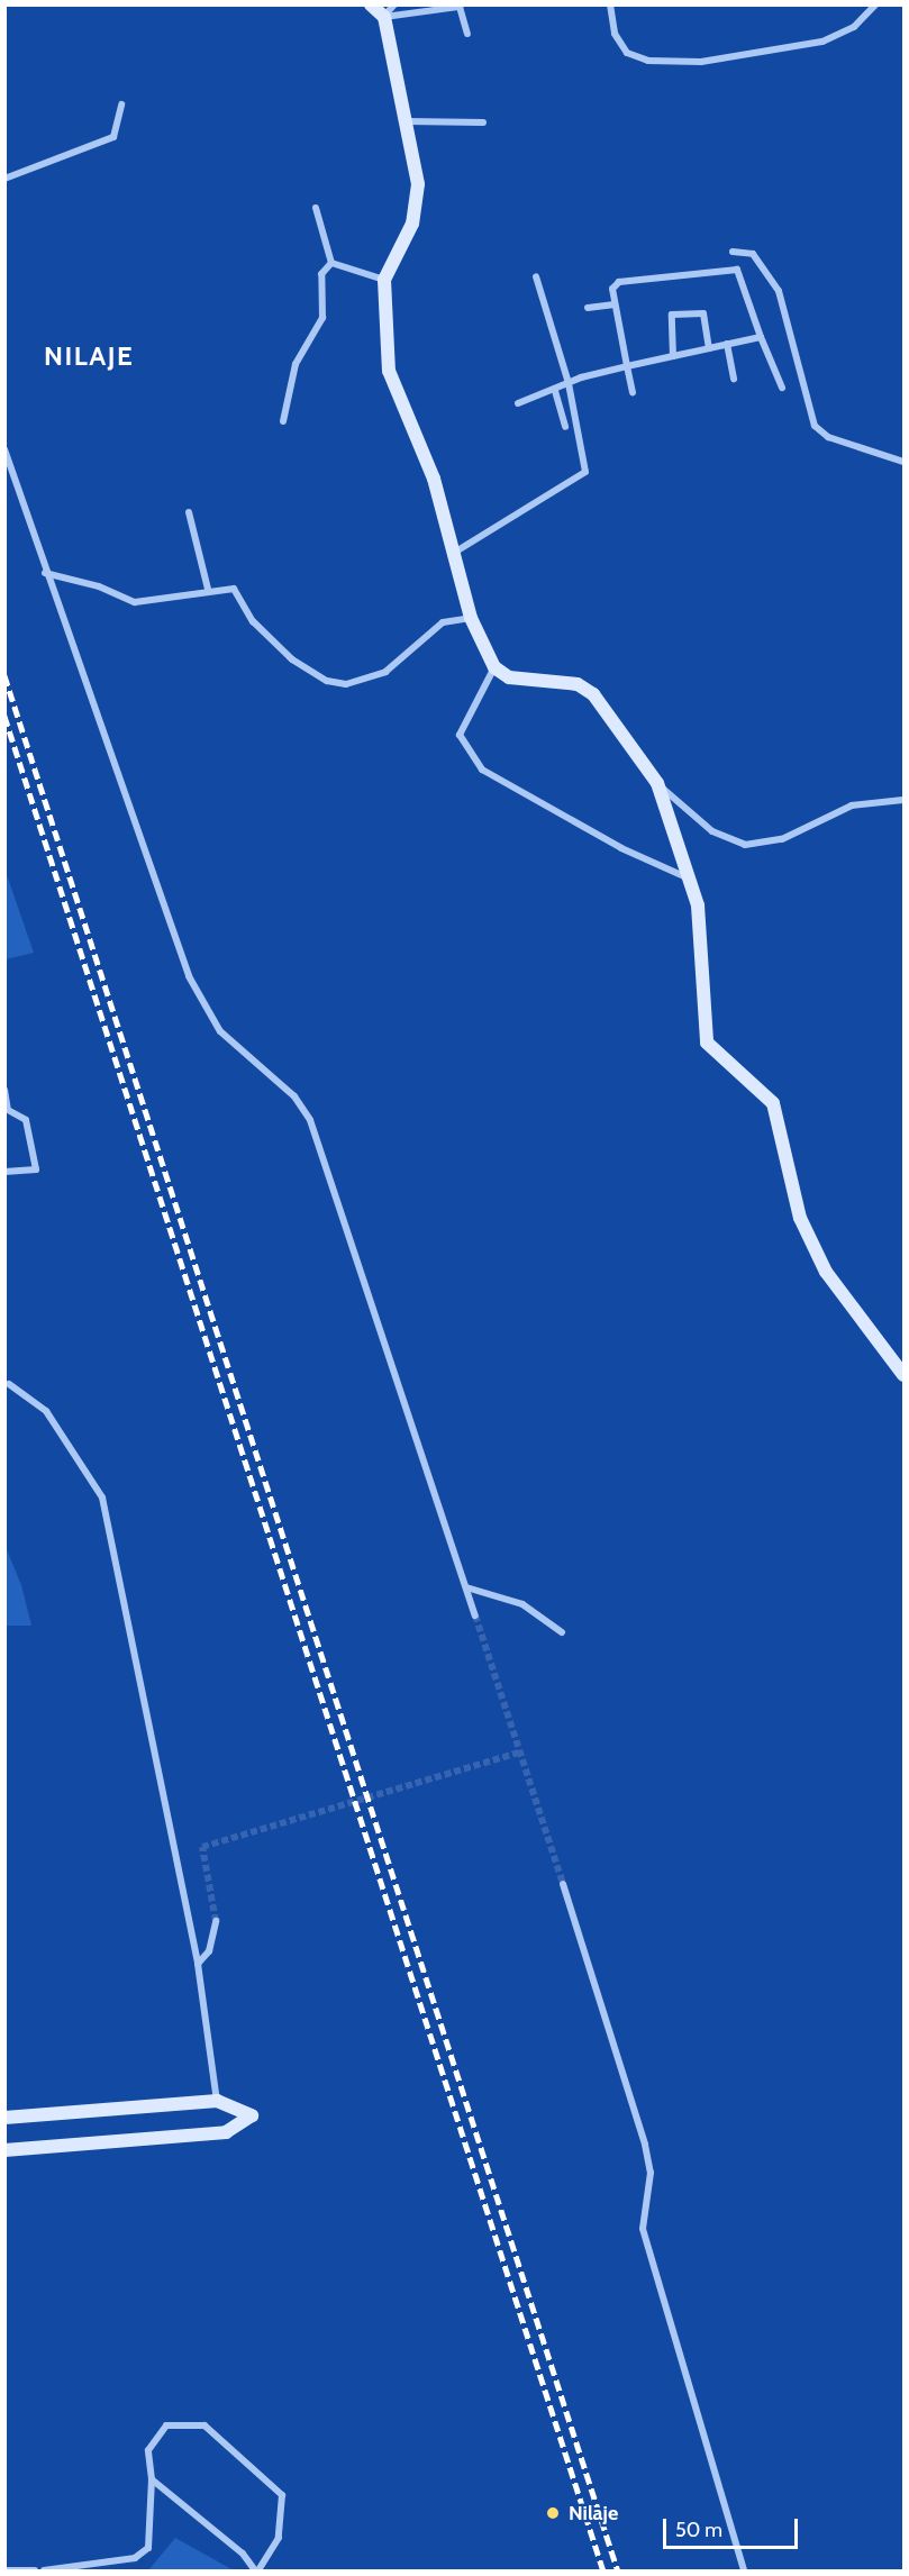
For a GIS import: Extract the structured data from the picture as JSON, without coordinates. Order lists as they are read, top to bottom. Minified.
{"districts":["NILAJE"],"places":["Nilaje"],"scale_bar":"50 m"}
